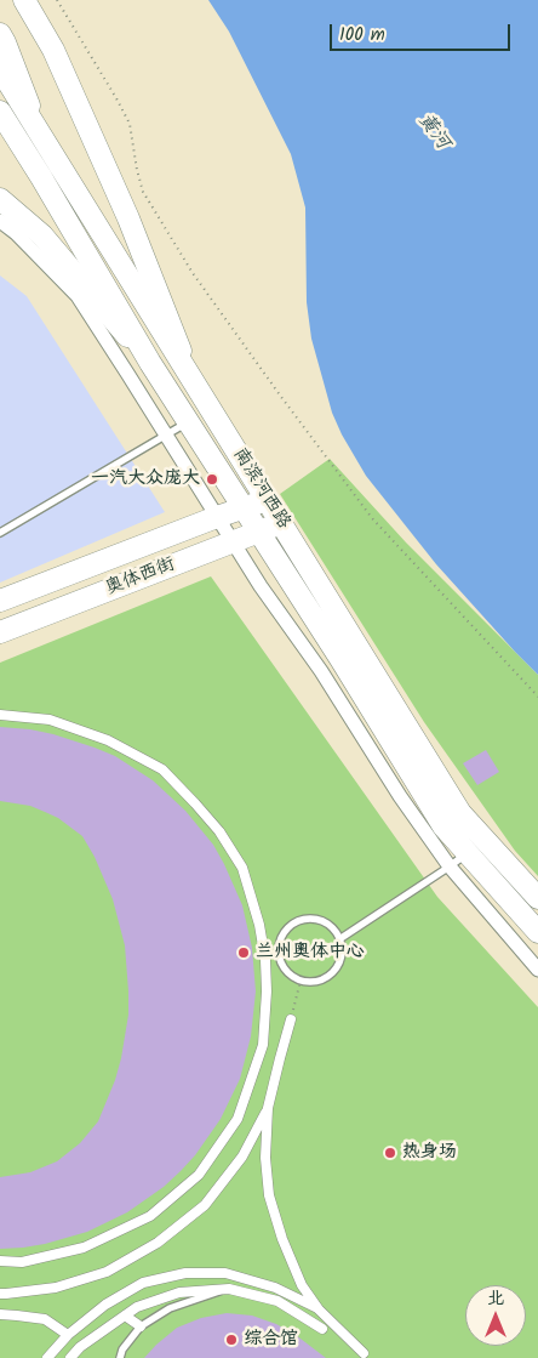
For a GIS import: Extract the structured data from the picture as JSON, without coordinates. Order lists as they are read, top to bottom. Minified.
{"streets":{"main road":["南滨河西路","奥体西街"]},"crossings":[["南滨河西路","奥体西街"]],"water":["黄河"],"places":["一汽大众庞大","兰州奥体中心","热身场","综合馆"],"scale_bar":"100 m","north":"top"}
